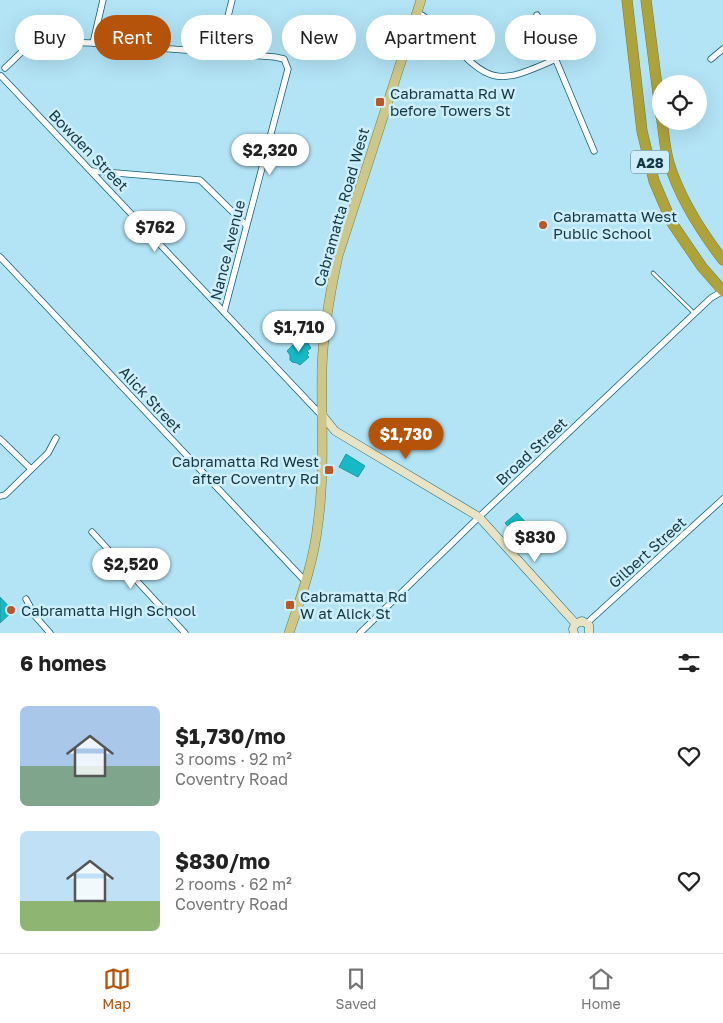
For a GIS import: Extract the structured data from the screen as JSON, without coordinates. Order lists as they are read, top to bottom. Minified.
{"streets":{"highway":["A28"],"main road":["Cabramatta Road West"],"street":["Bowden Street","Nance Avenue","Alick Street","Broad Street","Gilbert Street"]},"crossings":[["Bowden Street","Cabramatta Road West"],["Bowden Street","Nance Avenue"],["A28","Broad Street"],["Cabramatta Road West","Alick Street"]],"places":{"transit":["Cabramatta Rd W before Towers St","Cabramatta Rd West after Coventry Rd","Cabramatta Rd W at Alick St"],"other":["Cabramatta West Public School","Cabramatta High School"]},"page":{"chip":["Buy","Rent","Filters","New","Apartment","House"],"price":["$2,320","$762","$1,710","$1,730","$830","$2,520"],"heading":"6 homes","list":[{"name":"$1,730/mo","note":"3 rooms · 92 m² · Coventry Road"},{"name":"$830/mo","note":"2 rooms · 62 m² · Coventry Road"}],"tabs":["Map","Saved","Home"]}}
